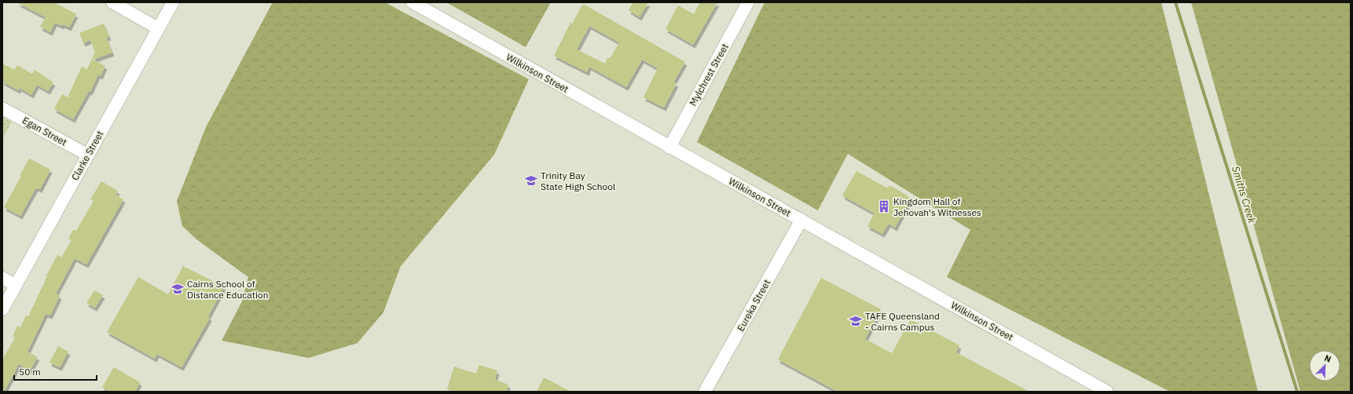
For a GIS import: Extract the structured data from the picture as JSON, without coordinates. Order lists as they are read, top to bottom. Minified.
{"streets":{"street":["Wilkinson Street","Mylchrest Street","Egan Street","Clarke Street","Eureka Street"]},"crossings":[["Wilkinson Street","Mylchrest Street"],["Wilkinson Street","Eureka Street"],["Egan Street","Clarke Street"]],"water":["Smiths Creek"],"places":{"school or university":["Trinity Bay State High School","Cairns School of Distance Education","TAFE Queensland - Cairns Campus"],"building":["Kingdom Hall of Jehovah's Witnesses"]},"scale_bar":"50 m","north":"top right"}
